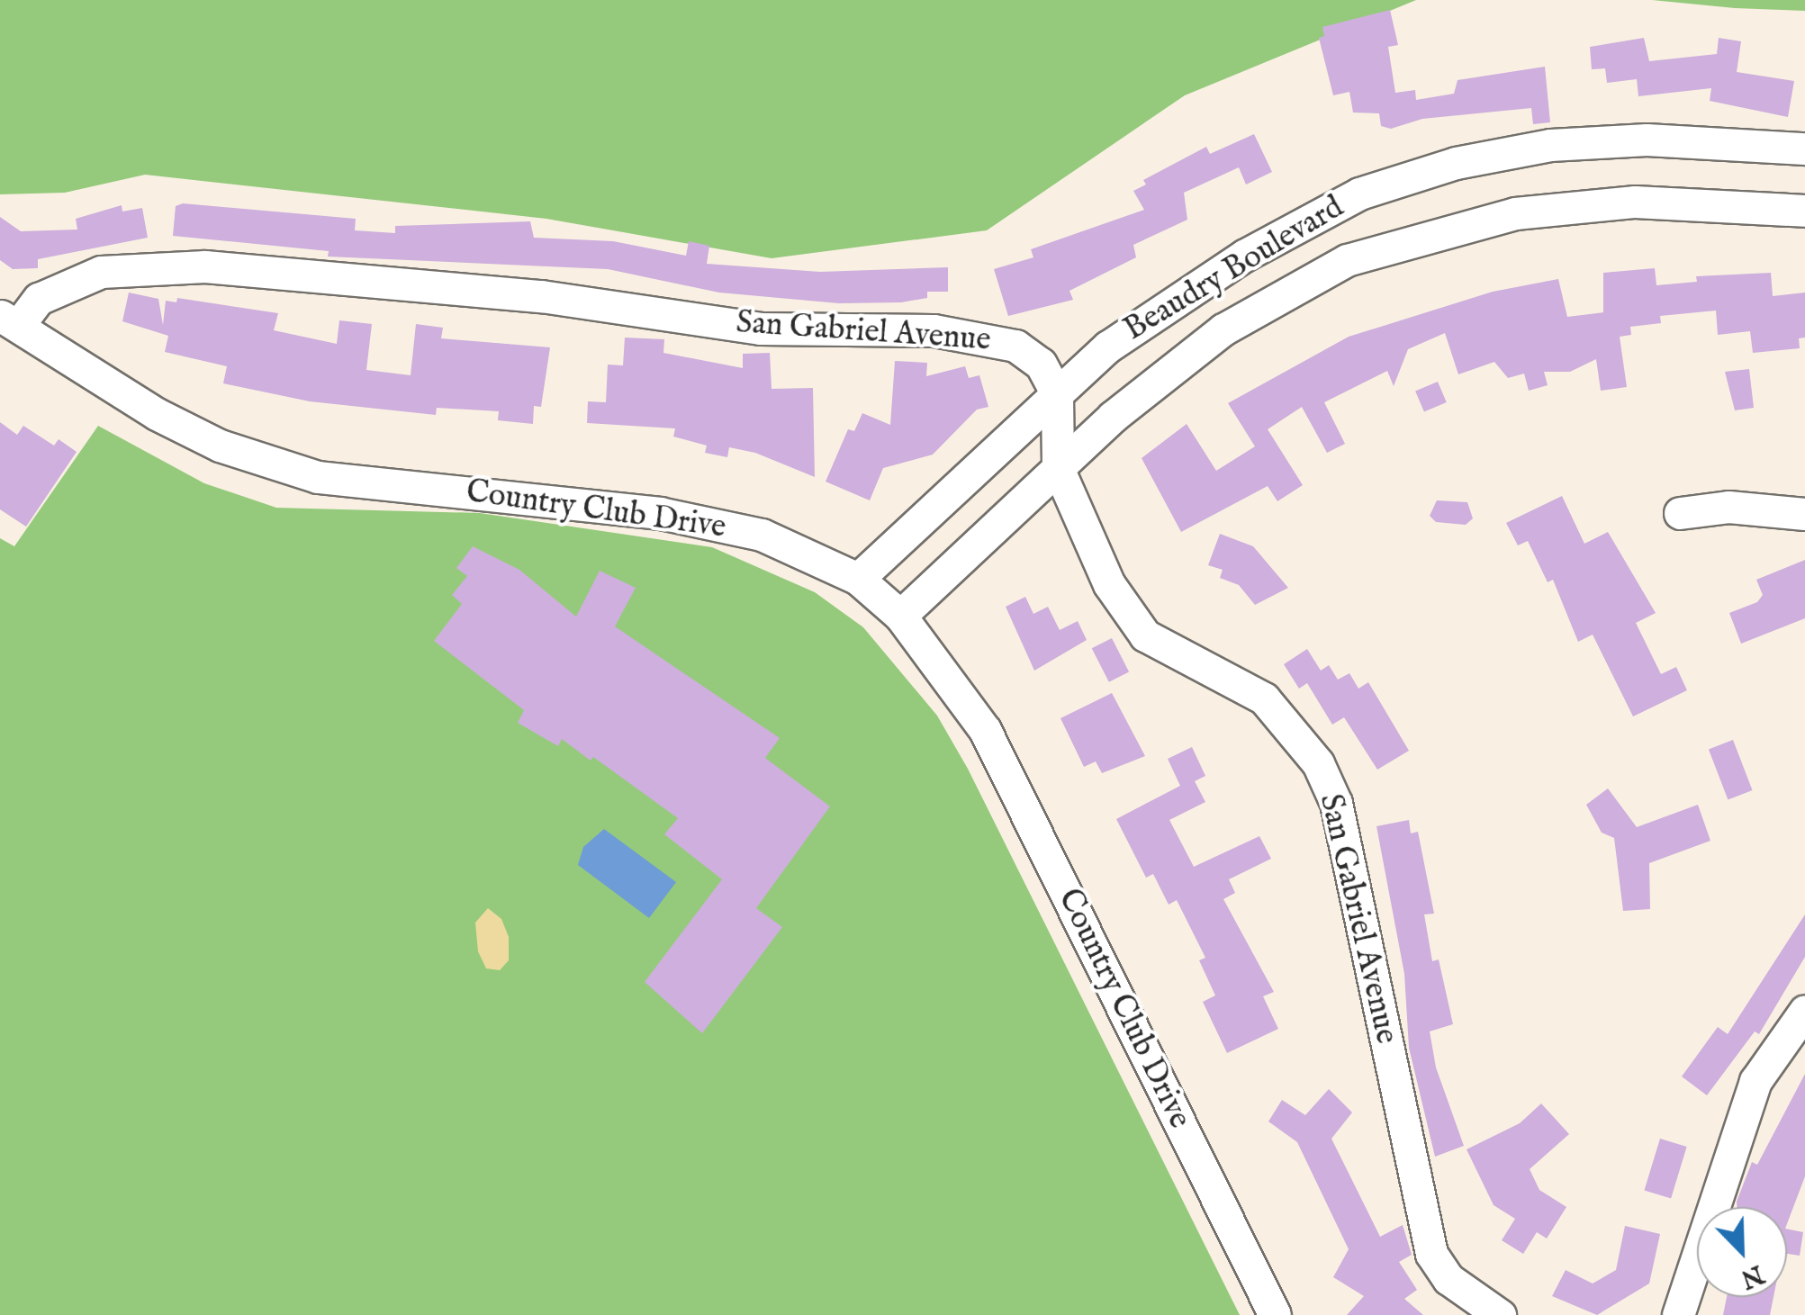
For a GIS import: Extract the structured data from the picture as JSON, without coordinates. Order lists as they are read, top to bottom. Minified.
{"streets":{"street":["Beaudry Boulevard","San Gabriel Avenue","Country Club Drive"]},"crossings":[["Beaudry Boulevard","San Gabriel Avenue"],["Beaudry Boulevard","Country Club Drive"],["San Gabriel Avenue","Country Club Drive"]],"north":"bottom right"}
